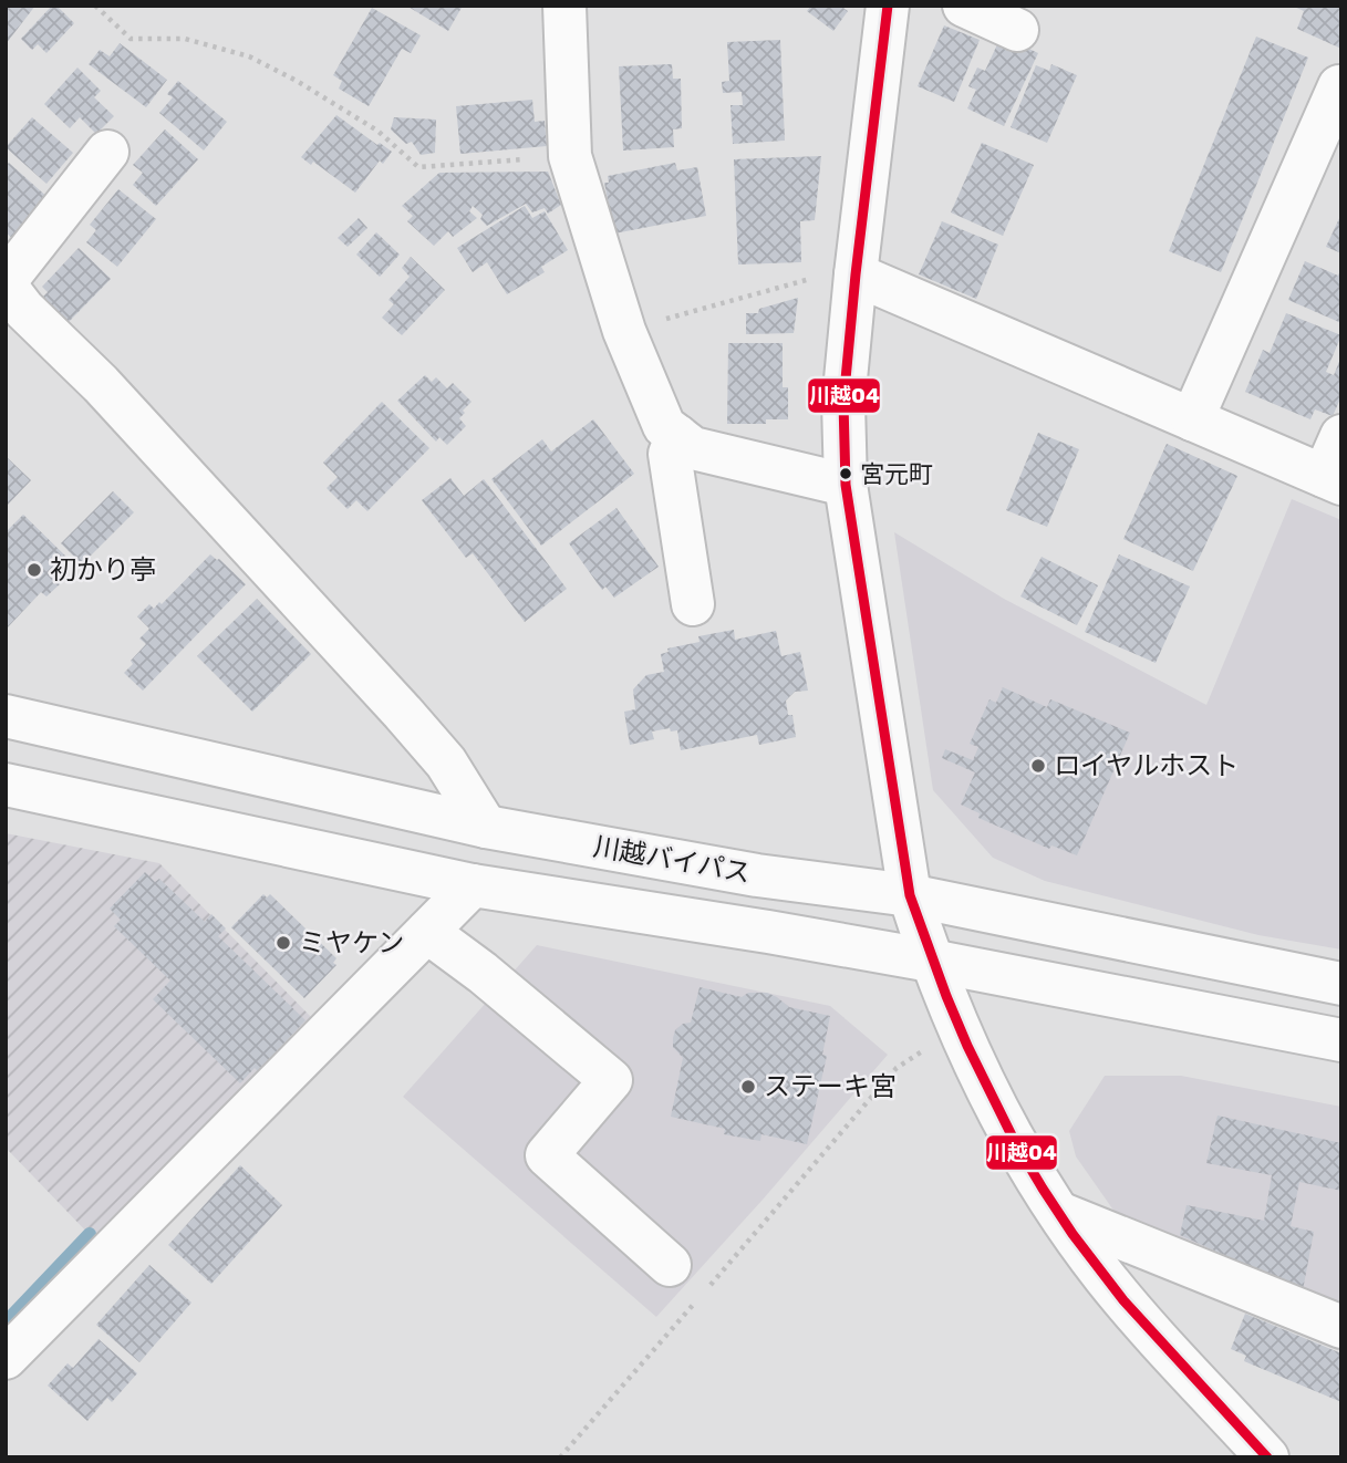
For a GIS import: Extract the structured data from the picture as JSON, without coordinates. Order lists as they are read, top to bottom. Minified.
{"streets":{"main road":["川越バイパス"]},"places":["宮元町","初かり亭","ロイヤルホスト","ミヤケン","ステーキ宮"],"lines":["transit line 川越04"]}
